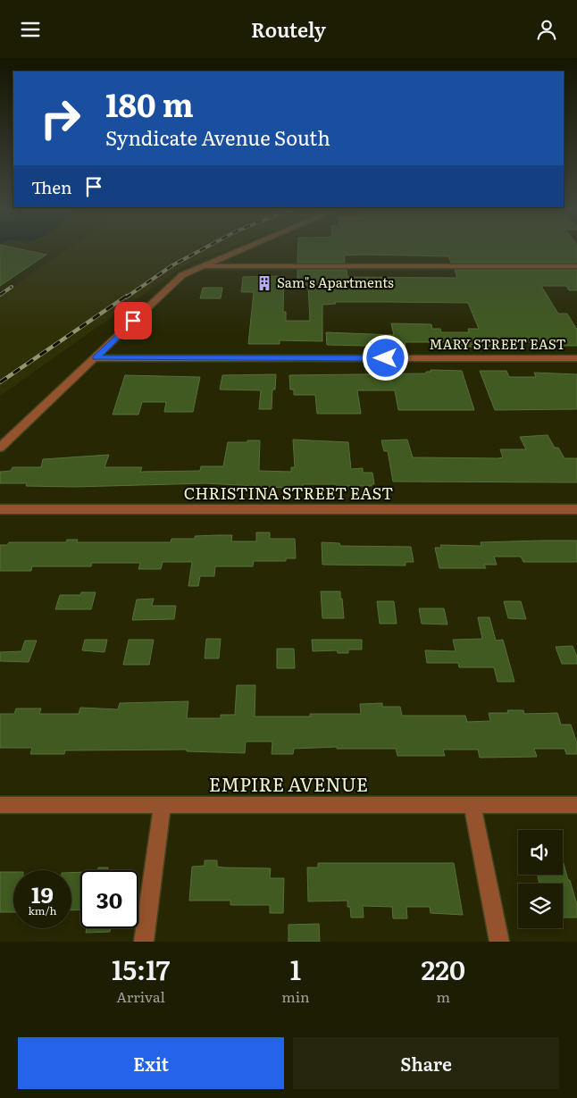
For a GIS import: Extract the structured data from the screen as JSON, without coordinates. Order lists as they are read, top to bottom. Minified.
{"streets":{"street":["MARY STREET EAST","CHRISTINA STREET EAST","EMPIRE AVENUE"]},"places":{"building":["Sam\"s Apartments"]},"page":{"header":"Routely","turn":["180 m","Syndicate Avenue South"],"then":"Then","speed":"19 km/h","limit":"30","eta":["15:17","Arrival","1","min","220","m"],"buttons":["Exit","Share"]}}
